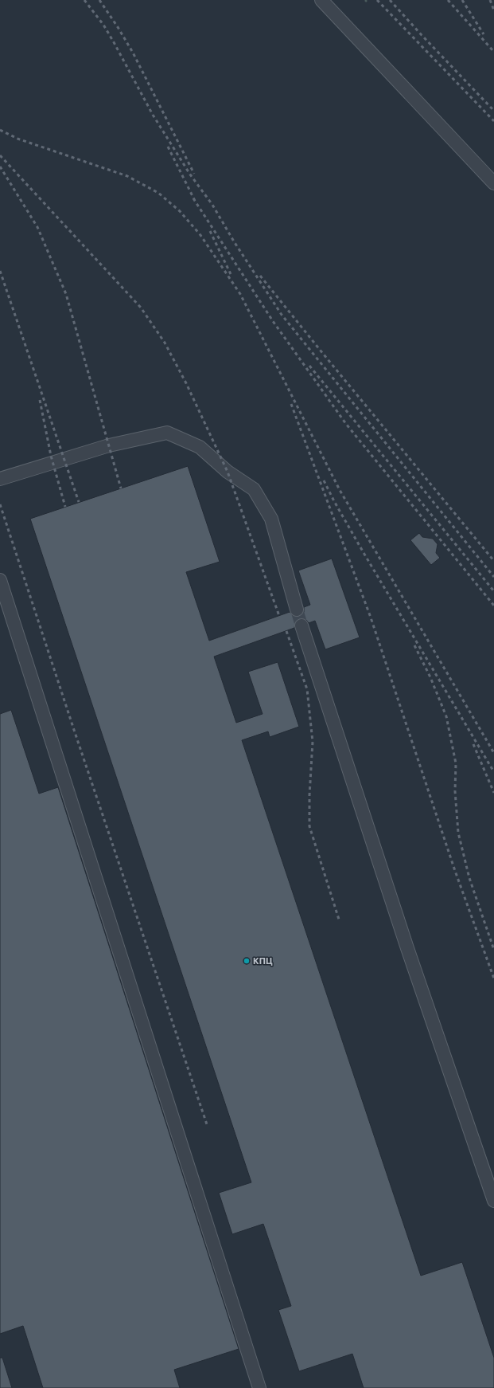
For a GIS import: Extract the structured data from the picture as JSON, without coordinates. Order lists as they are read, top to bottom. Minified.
{"places":["КПЦ"]}
